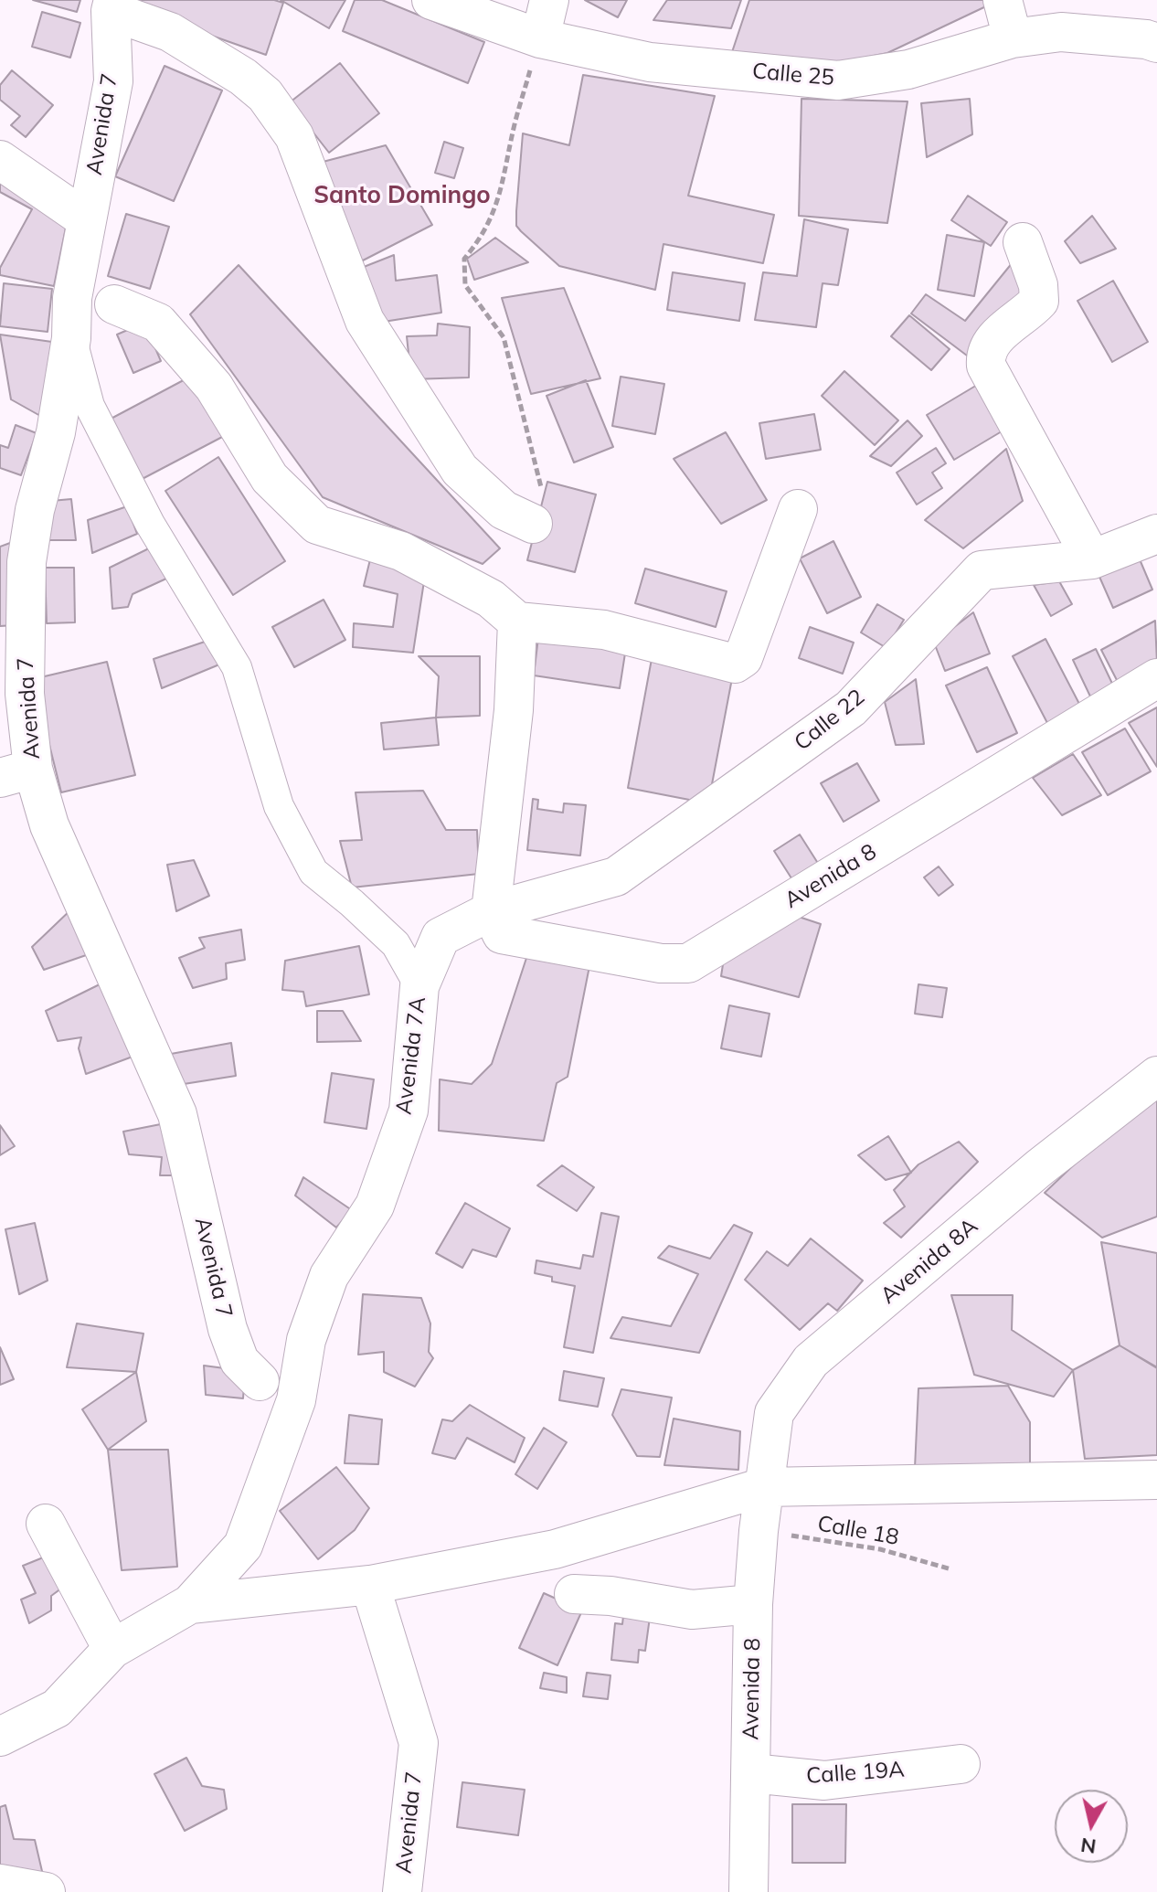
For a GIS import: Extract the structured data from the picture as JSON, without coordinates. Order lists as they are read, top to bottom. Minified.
{"streets":{"street":["Calle 25","Avenida 7","Calle 22","Avenida 8","Avenida 7A","Avenida 8A","Calle 19A"],"path":["Calle 18"]},"crossings":[["Calle 22","Avenida 8"],["Calle 22","Avenida 7A"],["Avenida 8","Avenida 7A"],["Avenida 8","Avenida 8A"],["Avenida 8","Calle 18"],["Avenida 8","Calle 19A"]],"districts":["Santo Domingo"],"north":"bottom"}
